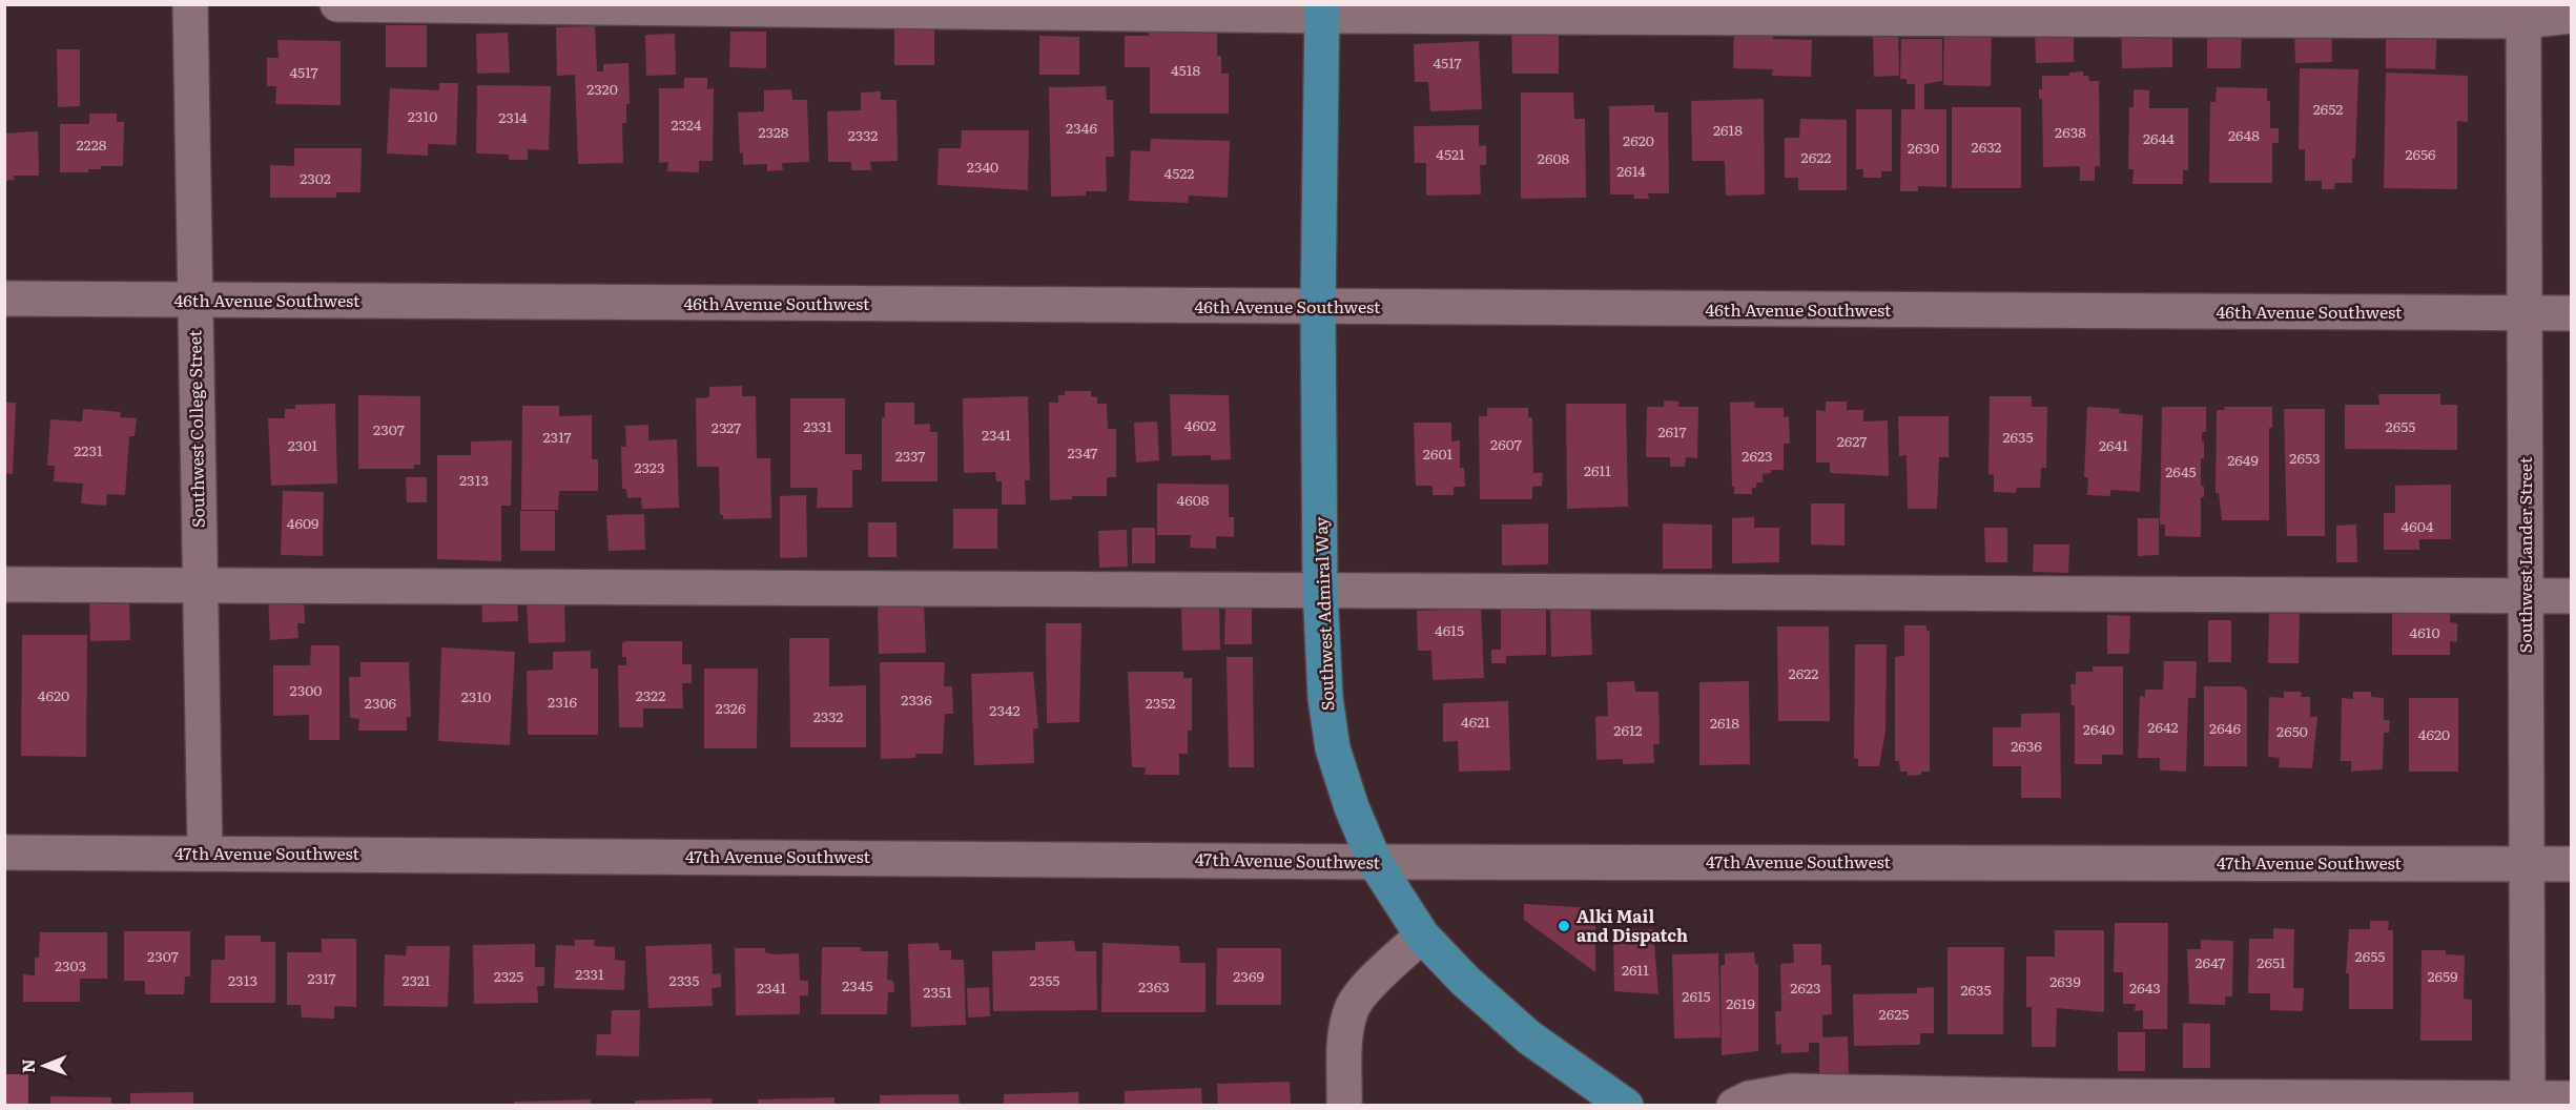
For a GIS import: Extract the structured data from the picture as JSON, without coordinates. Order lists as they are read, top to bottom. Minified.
{"streets":{"main road":["Southwest Admiral Way"],"street":["46th Avenue Southwest","Southwest College Street","Southwest Lander Street","47th Avenue Southwest"]},"crossings":[["46th Avenue Southwest","Southwest College Street"],["46th Avenue Southwest","Southwest Lander Street"],["46th Avenue Southwest","Southwest Admiral Way"],["Southwest College Street","47th Avenue Southwest"],["Southwest Lander Street","47th Avenue Southwest"],["Southwest Admiral Way","47th Avenue Southwest"]],"places":["Alki Mail and Dispatch"],"house_numbers":["4517","4518","4517","2320","2652","2310","2314","2324","2346","2618","2328","2638","2332","2648","2644","2620","2228","2632","2630","4521","2656","2622","2608","2340","2614","4522","2302","4602","2331","2655","2327","2307","2617","2341","2317","2635","2627","2607","2301","2641","2231","2347","2601","2337","2623","2653","2649","2323","2611","2645","2313","4608","4609","4604","4615","4610","2622","2300","4620","2322","2310","2336","2316","2306","2352","2326","2342","2332","4621","2618","2642","2646","2640","2612","2650","4620","2636","2307","2655","2647","2651","2303","2611","2331","2325","2369","2659","2317","2313","2321","2335","2355","2639","2345","2363","2341","2623","2643","2635","2351","2615","2619","2625"],"north":"left"}
